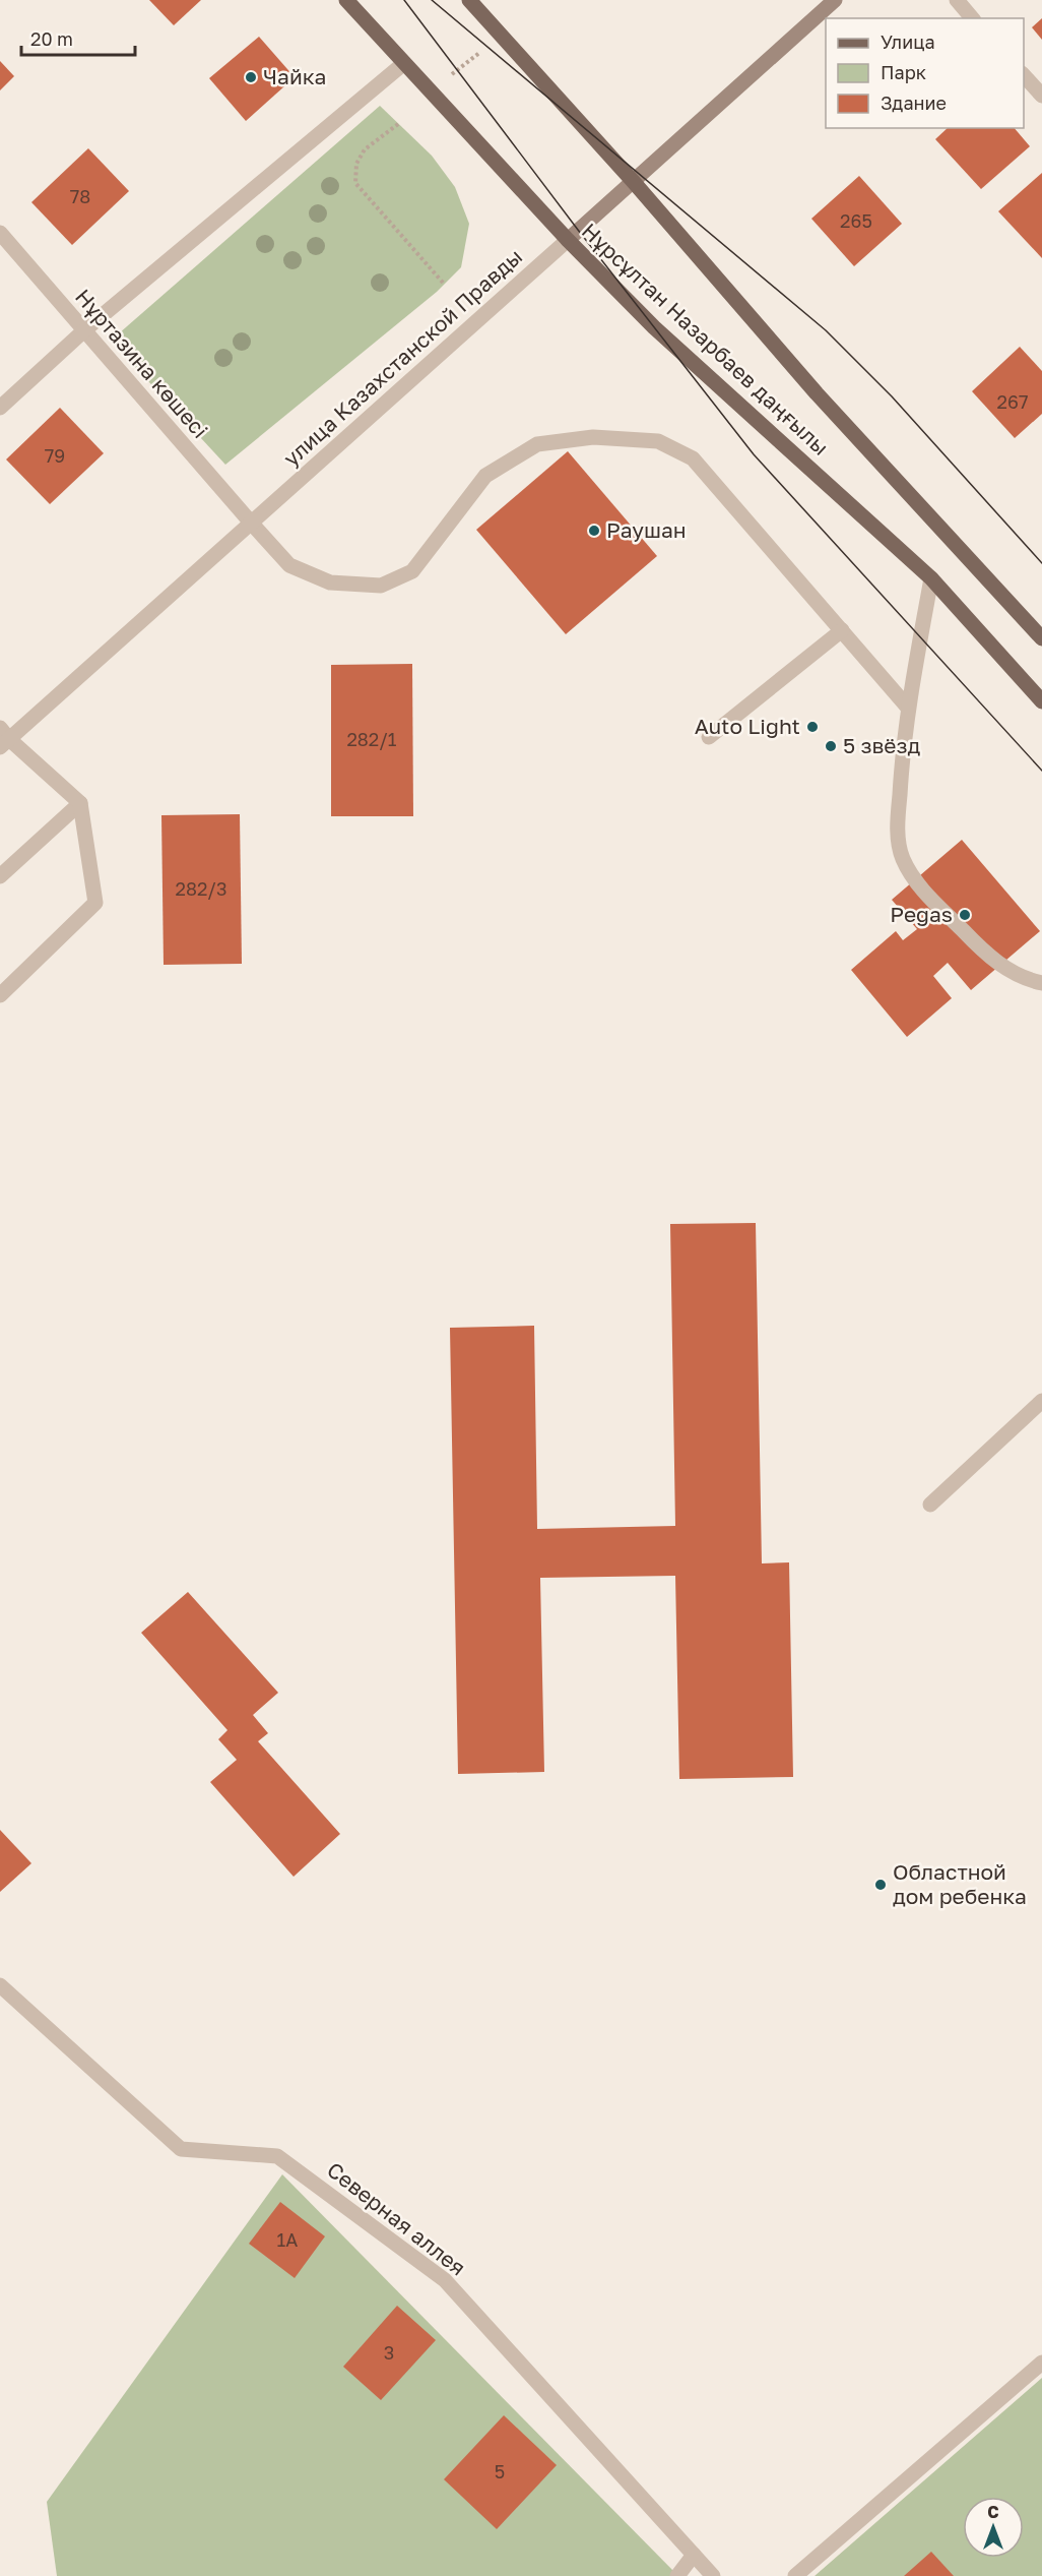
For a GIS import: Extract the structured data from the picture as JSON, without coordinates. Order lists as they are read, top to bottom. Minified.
{"streets":{"main road":["Нұрсұлтан Назарбаев даңғылы","улица Казахстанской Правды"],"street":["Нұртазина көшесі","Северная аллея"]},"crossings":[["Нұрсұлтан Назарбаев даңғылы","улица Казахстанской Правды"],["улица Казахстанской Правды","Нұртазина көшесі"]],"places":["Чайка","Раушан","Auto Light","5 звёзд","Pegas","Областной дом ребенка"],"house_numbers":["78","265","267","79","282/1","282/3","1А","3","5"],"legend":["Улица","Парк","Здание"],"scale_bar":"20 m","north":"top"}
